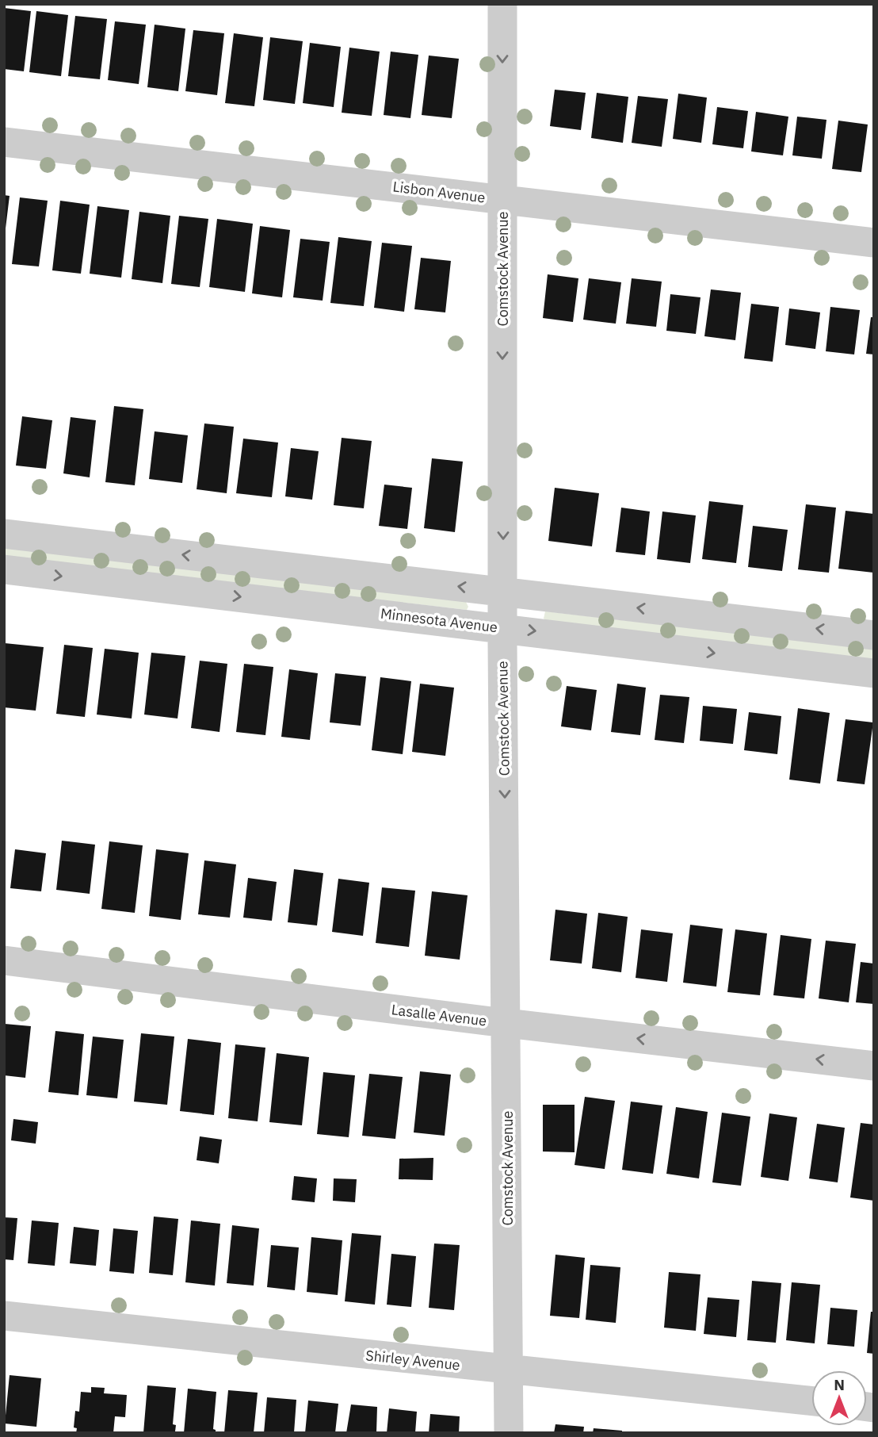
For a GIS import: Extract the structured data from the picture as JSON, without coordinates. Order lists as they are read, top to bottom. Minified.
{"streets":{"street":["Lisbon Avenue","Comstock Avenue","Minnesota Avenue","Lasalle Avenue","Shirley Avenue"]},"crossings":[["Lisbon Avenue","Comstock Avenue"],["Comstock Avenue","Minnesota Avenue"],["Comstock Avenue","Lasalle Avenue"],["Comstock Avenue","Shirley Avenue"]],"one_way":["Comstock Avenue","Lasalle Avenue"],"north":"top"}
